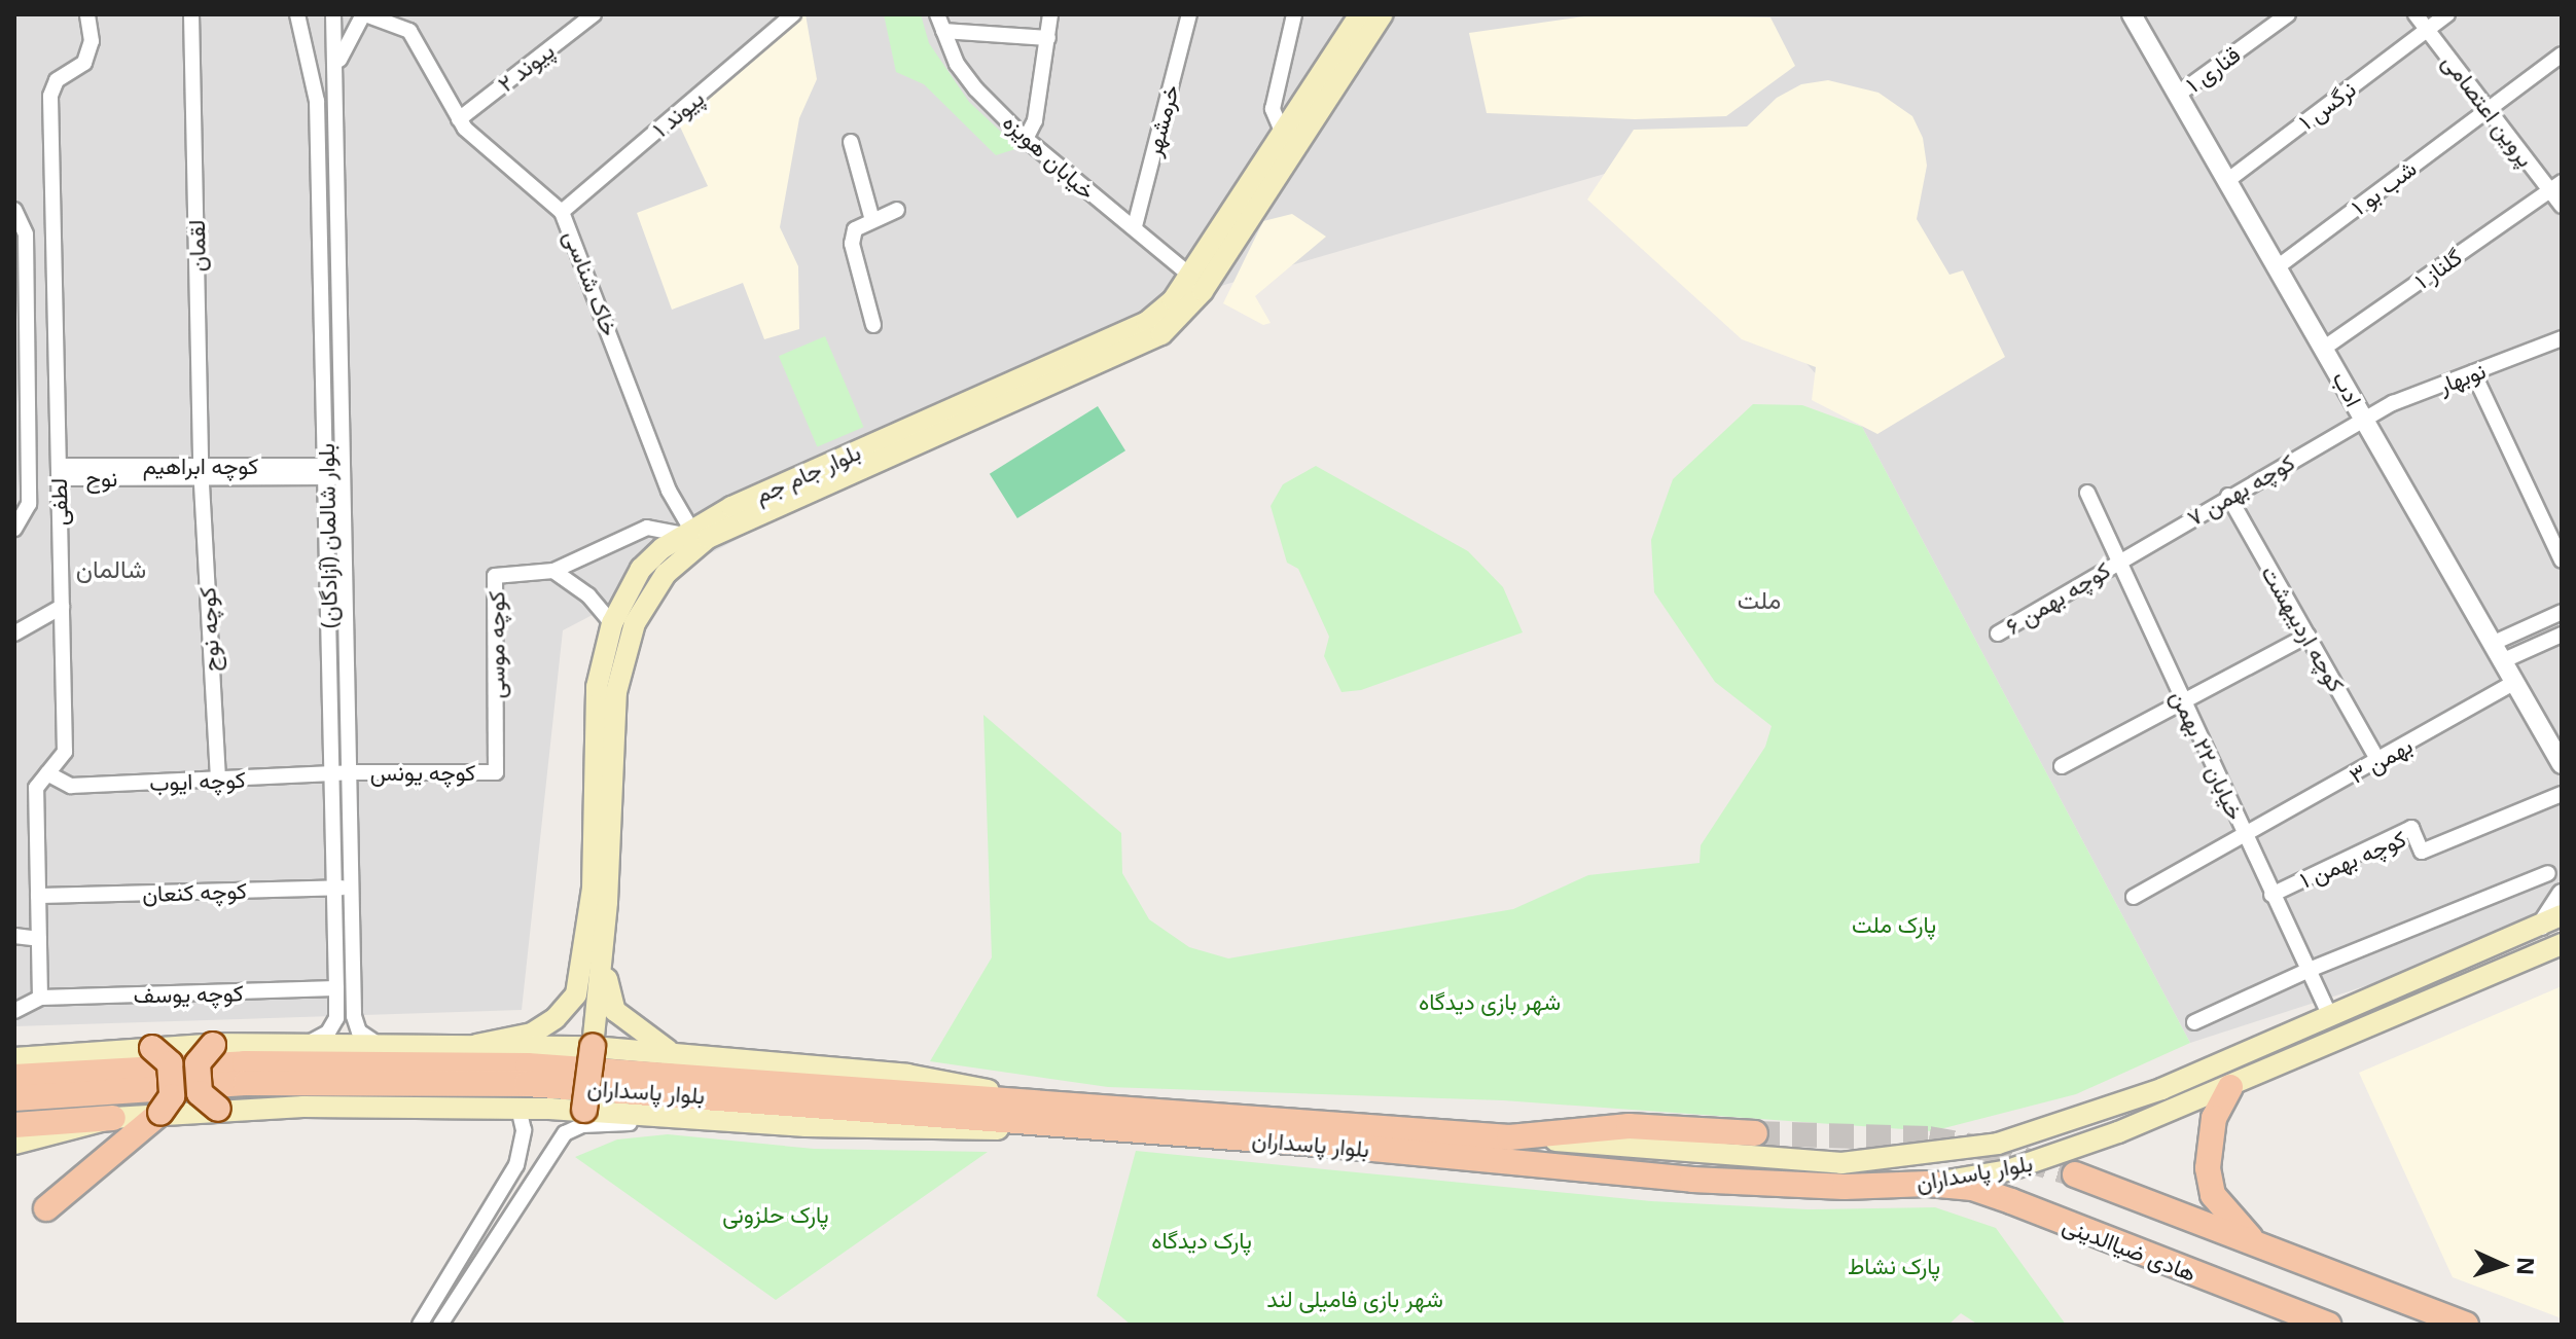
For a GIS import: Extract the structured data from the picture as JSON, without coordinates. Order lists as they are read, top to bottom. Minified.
{"streets":{"main road":["بلوار جام جم","بلوار پاسداران","هادی ضیاالدینی"],"street":["پیوند ۲","قناری ۱","نرگس ۱","پروین اعتصامی","پیوند ۱","خرمشهر","خیابان هویزه","شب بو ۱","لقمان","گلناز ۱","خاک شناسی","نوبهار","ادب","کوچه ابراهیم","کوچه بهمن ۷","لطفی","بلوار شالمان (آزادگان)","کوچه بهمن ۶","کوچه اردیبهشت","کوچه نوح","کوچه موسی","خیابان ۲۲ بهمن","بهمن ۳","کوچه یونس","کوچه ایوب","کوچه بهمن ۱","کوچه کنعان","کوچه یوسف"]},"crossings":[["پیوند ۲","خاک شناسی"],["قناری ۱","ادب"],["نرگس ۱","پروین اعتصامی"],["نرگس ۱","ادب"],["پروین اعتصامی","شب بو ۱"],["پروین اعتصامی","گلناز ۱"],["پیوند ۱","خاک شناسی"],["خرمشهر","خیابان هویزه"],["خیابان هویزه","بلوار جام جم"],["شب بو ۱","ادب"],["لقمان","کوچه ابراهیم"],["لقمان","کوچه نوح"],["گلناز ۱","ادب"],["خاک شناسی","بلوار جام جم"],["نوبهار","ادب"],["نوبهار","کوچه بهمن ۷"],["ادب","کوچه بهمن ۷"],["ادب","بهمن ۳"],["کوچه ابراهیم","لطفی"],["کوچه ابراهیم","بلوار شالمان (آزادگان)"],["کوچه ابراهیم","کوچه نوح"],["کوچه بهمن ۷","کوچه بهمن ۶"],["کوچه بهمن ۷","کوچه اردیبهشت"],["کوچه بهمن ۷","خیابان ۲۲ بهمن"],["لطفی","کوچه ایوب"],["لطفی","کوچه کنعان"],["لطفی","کوچه یوسف"],["بلوار شالمان (آزادگان)","کوچه یونس"],["بلوار شالمان (آزادگان)","کوچه ایوب"],["بلوار شالمان (آزادگان)","کوچه کنعان"],["بلوار شالمان (آزادگان)","کوچه یوسف"],["کوچه بهمن ۶","خیابان ۲۲ بهمن"],["کوچه اردیبهشت","بهمن ۳"],["کوچه نوح","کوچه ایوب"],["کوچه موسی","کوچه یونس"],["خیابان ۲۲ بهمن","بهمن ۳"],["خیابان ۲۲ بهمن","کوچه بهمن ۱"],["خیابان ۲۲ بهمن","بلوار پاسداران"],["کوچه یونس","کوچه ایوب"],["بلوار پاسداران","هادی ضیاالدینی"]],"districts":["شالمان","ملت"],"parks":["پارک ملت","شهر بازی دیدگاه","پارک حلزونی","پارک دیدگاه","پارک نشاط","شهر بازی فامیلی لند"],"north":"right"}
